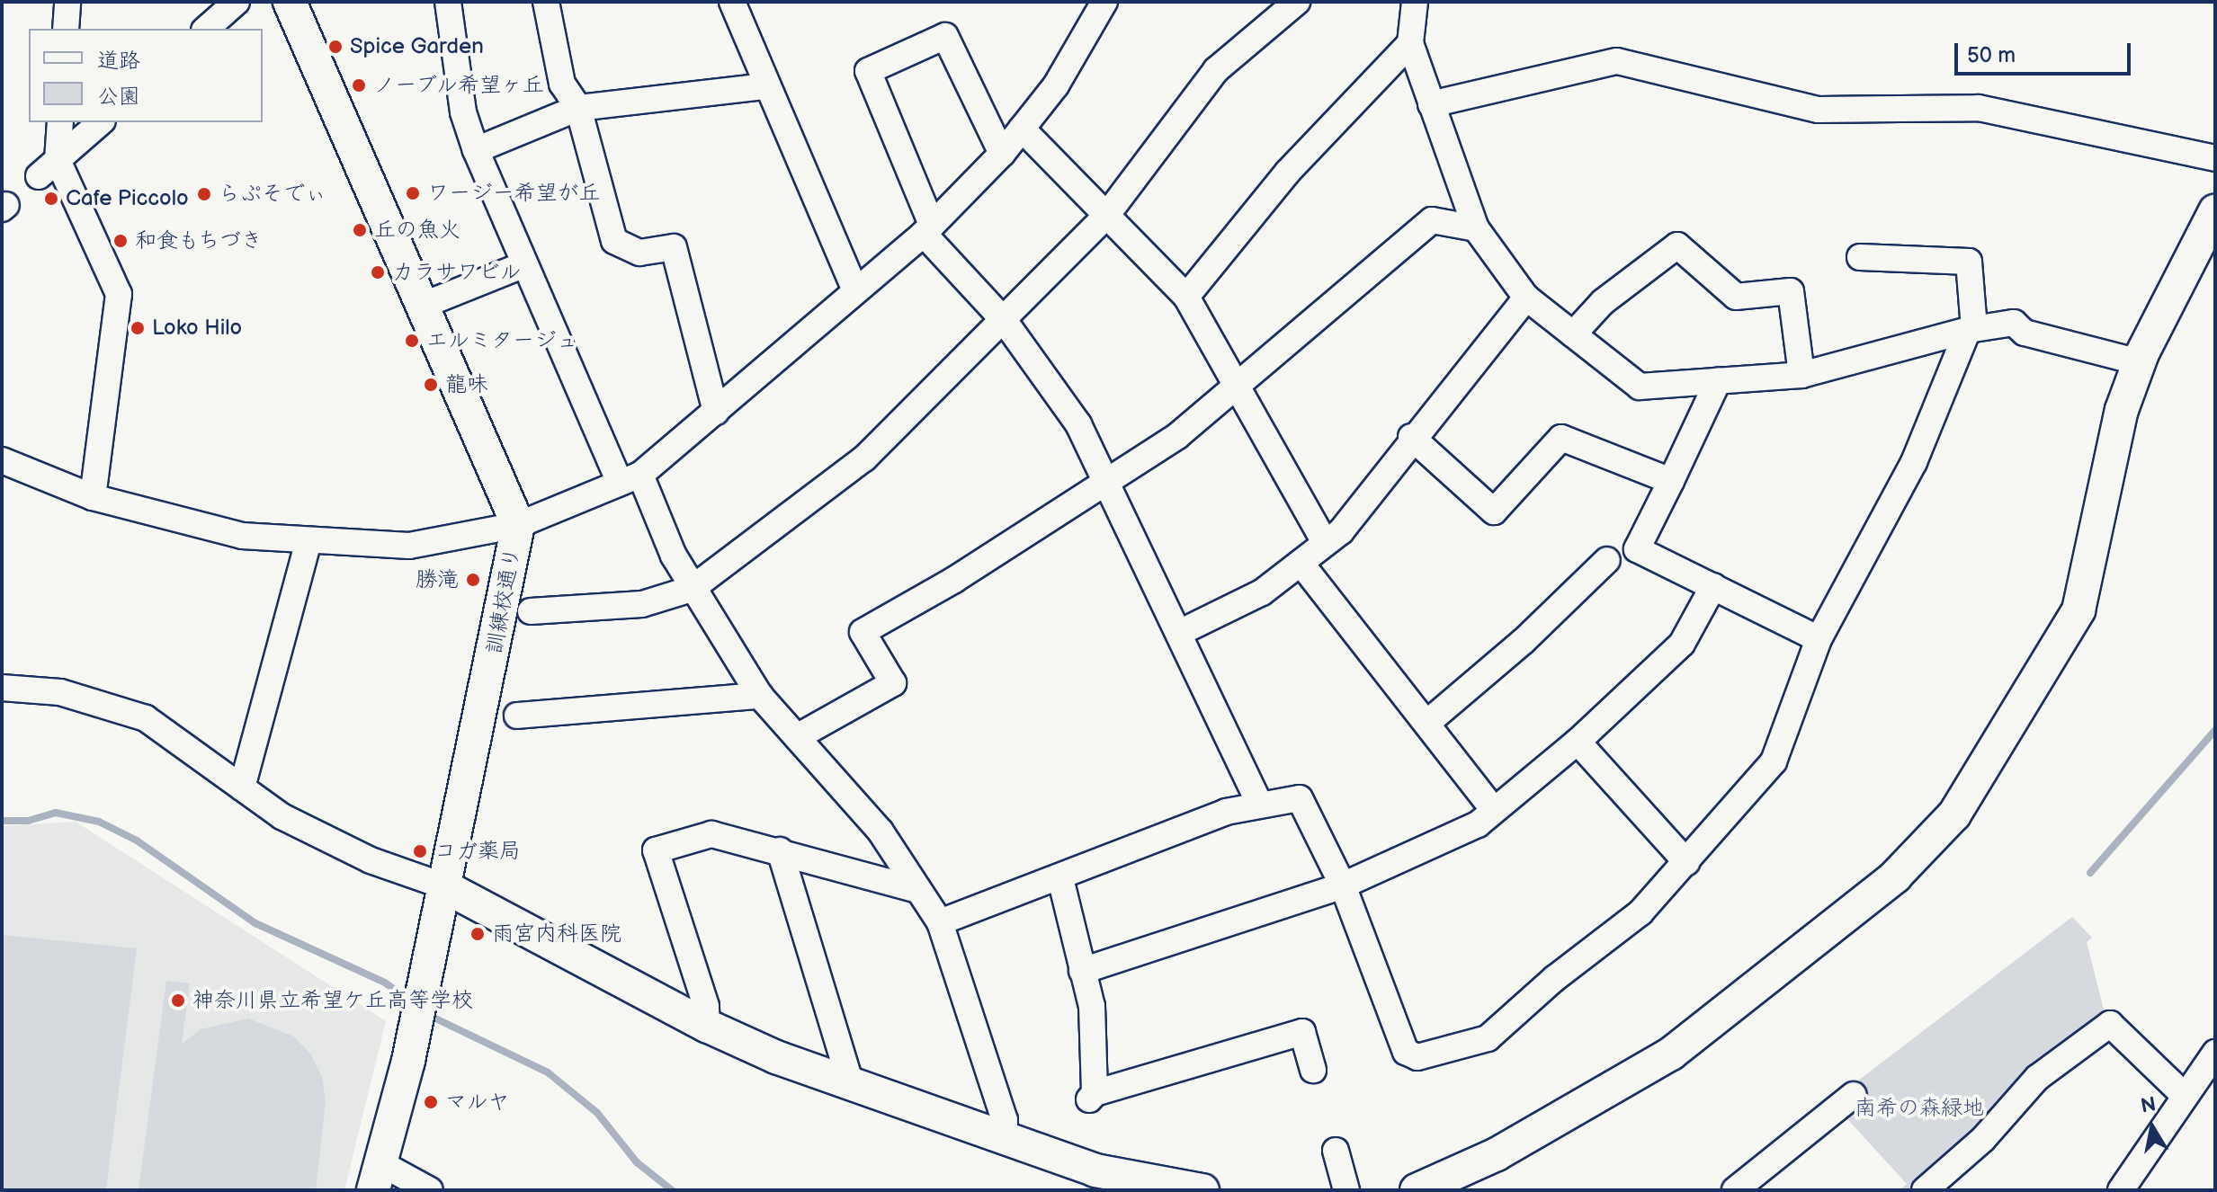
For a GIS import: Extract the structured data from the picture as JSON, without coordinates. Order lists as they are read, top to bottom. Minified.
{"streets":{"street":["訓練校通り"]},"parks":["南希の森緑地"],"places":["Spice Garden","ノーブル希望ヶ丘","ワージー希望が丘","らぷそでぃ","Cafe Piccolo","丘の魚火","和食もちづき","カラサワビル","Loko Hilo","エルミタージュ","龍味","勝滝","コガ薬局","雨宮内科医院","神奈川県立希望ケ丘高等学校","マルヤ"],"legend":["道路","公園"],"scale_bar":"50 m","north":"top"}
